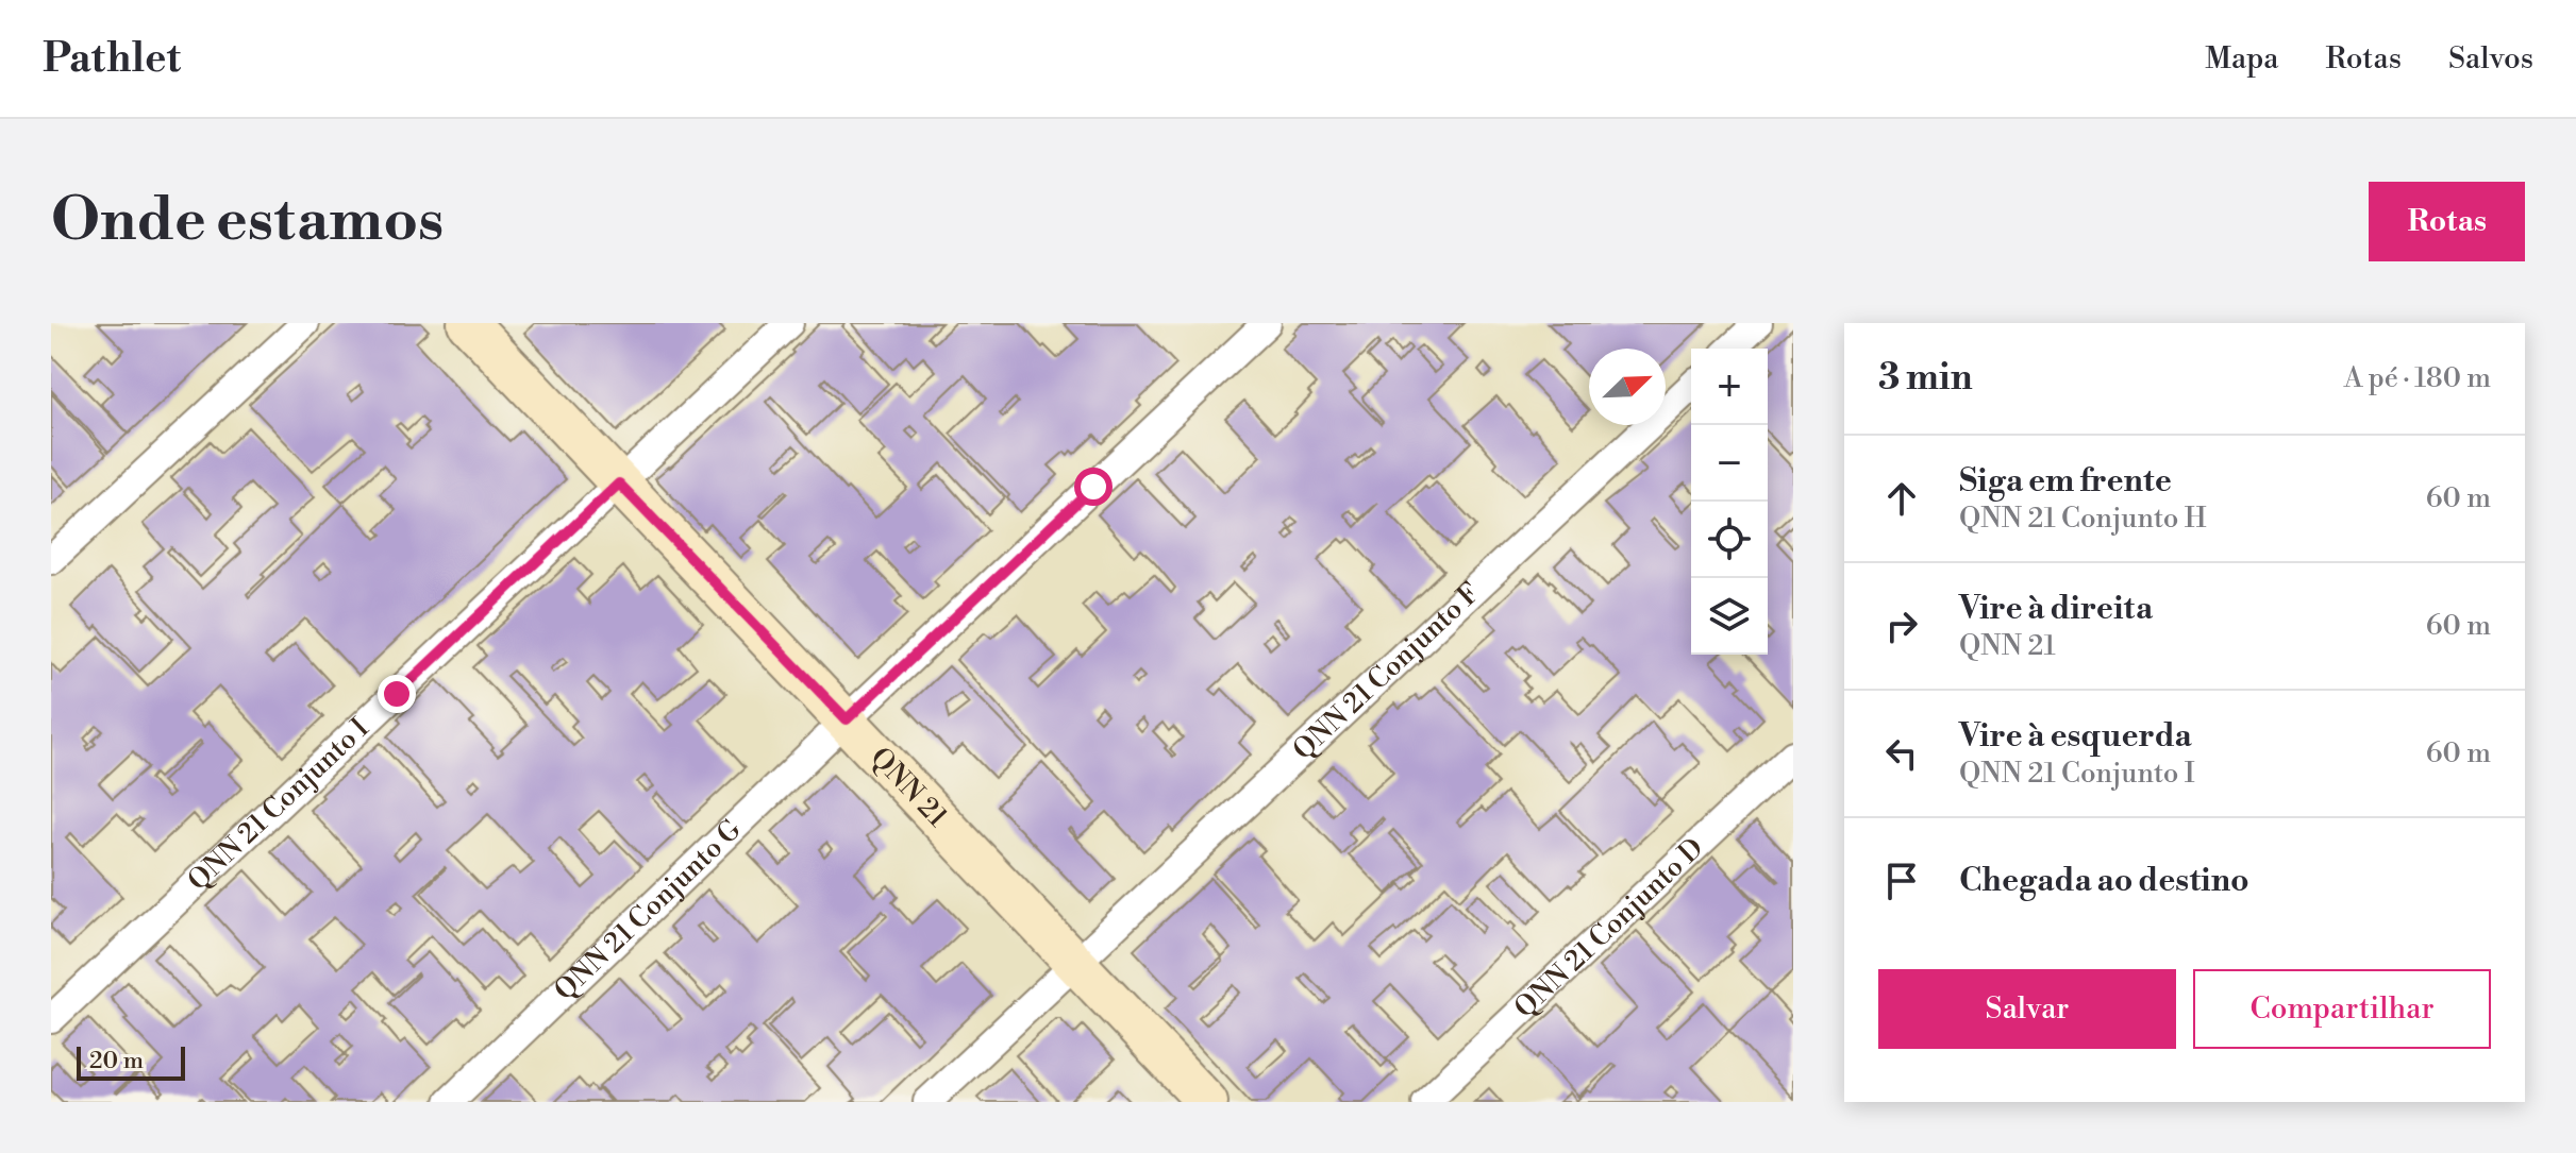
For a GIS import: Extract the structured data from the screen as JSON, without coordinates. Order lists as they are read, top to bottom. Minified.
{"streets":{"street":["QNN 21 Conjunto F","QNN 21","QNN 21 Conjunto I","QNN 21 Conjunto G","QNN 21 Conjunto D"]},"crossings":[["QNN 21 Conjunto F","QNN 21"],["QNN 21","QNN 21 Conjunto I"],["QNN 21","QNN 21 Conjunto G"]],"scale_bar":"20 m","north":"top right","page":{"header":"Pathlet","nav":["Mapa","Rotas","Salvos"],"buttons":["Rotas",["Salvar","Compartilhar"]],"title":"Onde estamos","heading":["3 min","A pé · 180 m"],"map_buttons":["+","−"],"list":[["Siga em frente","QNN 21 Conjunto H","60 m"],["Vire à direita","QNN 21","60 m"],["Vire à esquerda","QNN 21 Conjunto I","60 m"],"Chegada ao destino"],"scale":"20 m"}}
